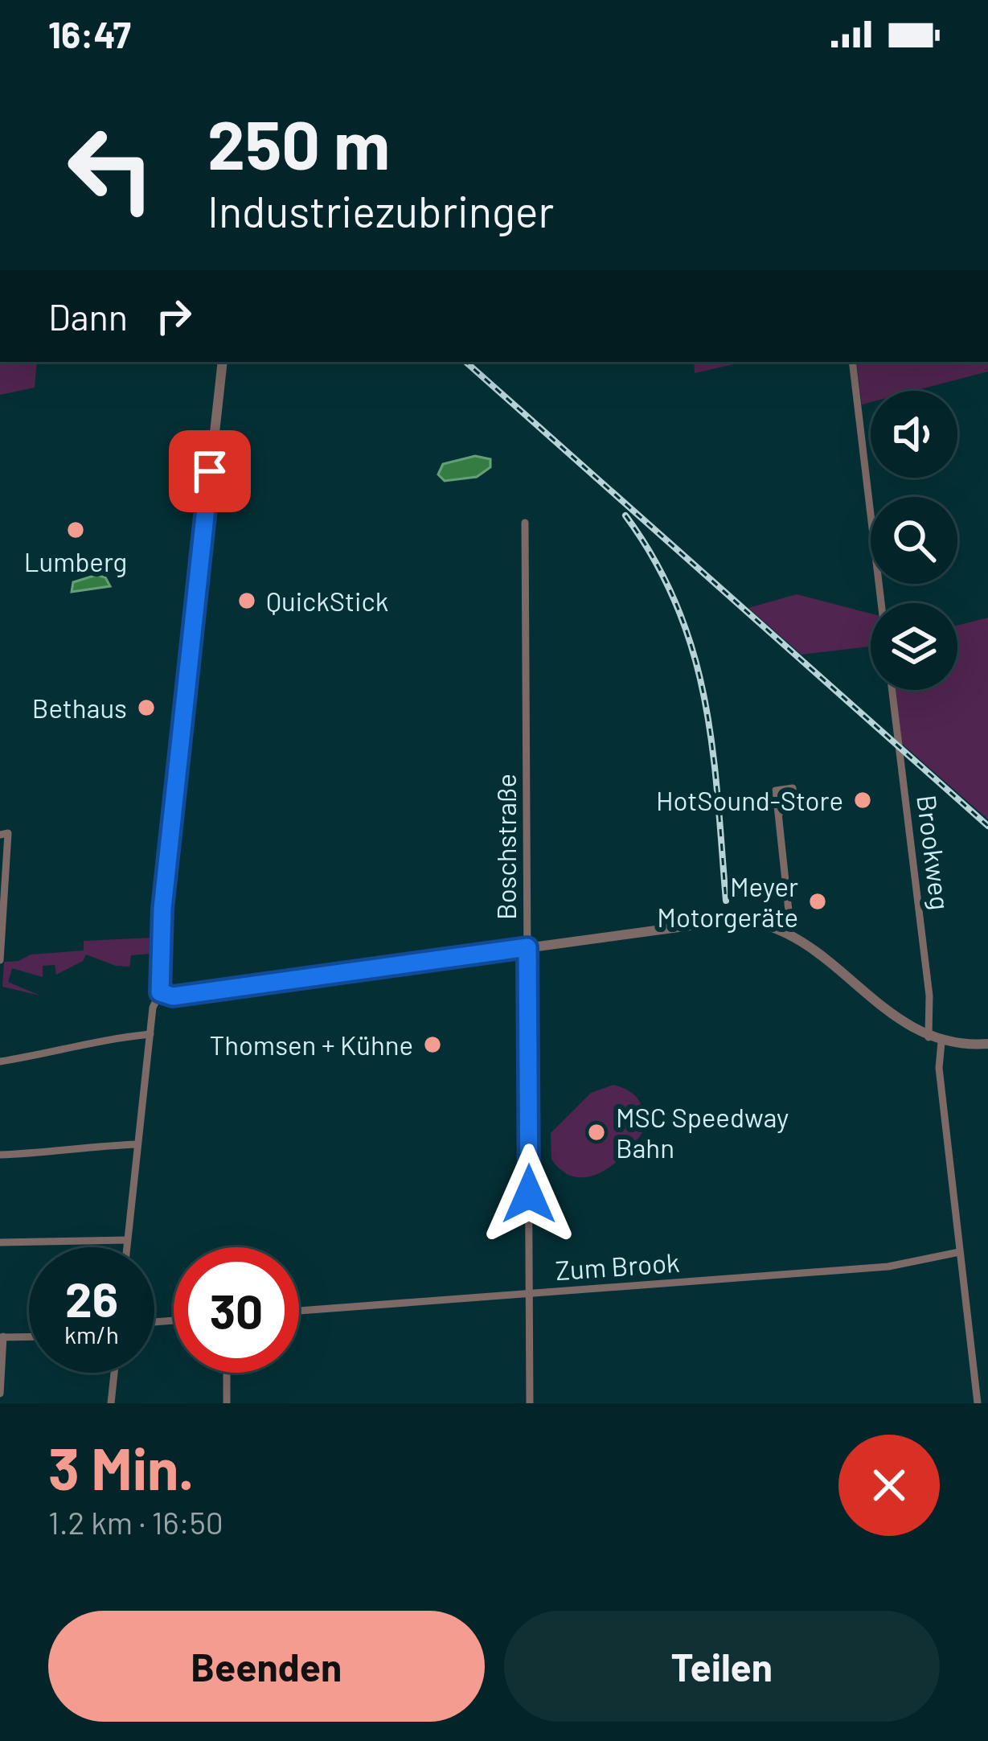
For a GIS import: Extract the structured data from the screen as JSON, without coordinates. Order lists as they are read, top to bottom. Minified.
{"streets":{"street":["Boschstraße","Brookweg","Zum Brook"]},"crossings":[["Boschstraße","Zum Brook"]],"places":["Lumberg","QuickStick","Bethaus","HotSound-Store","Meyer Motorgeräte","Thomsen + Kühne","MSC Speedway Bahn"],"page":{"status":"16:47","turn":["250 m","Industriezubringer"],"then":"Dann","speed":"26 km/h","limit":"30","heading":["3 Min.","1.2 km · 16:50"],"buttons":["Beenden","Teilen"]}}
